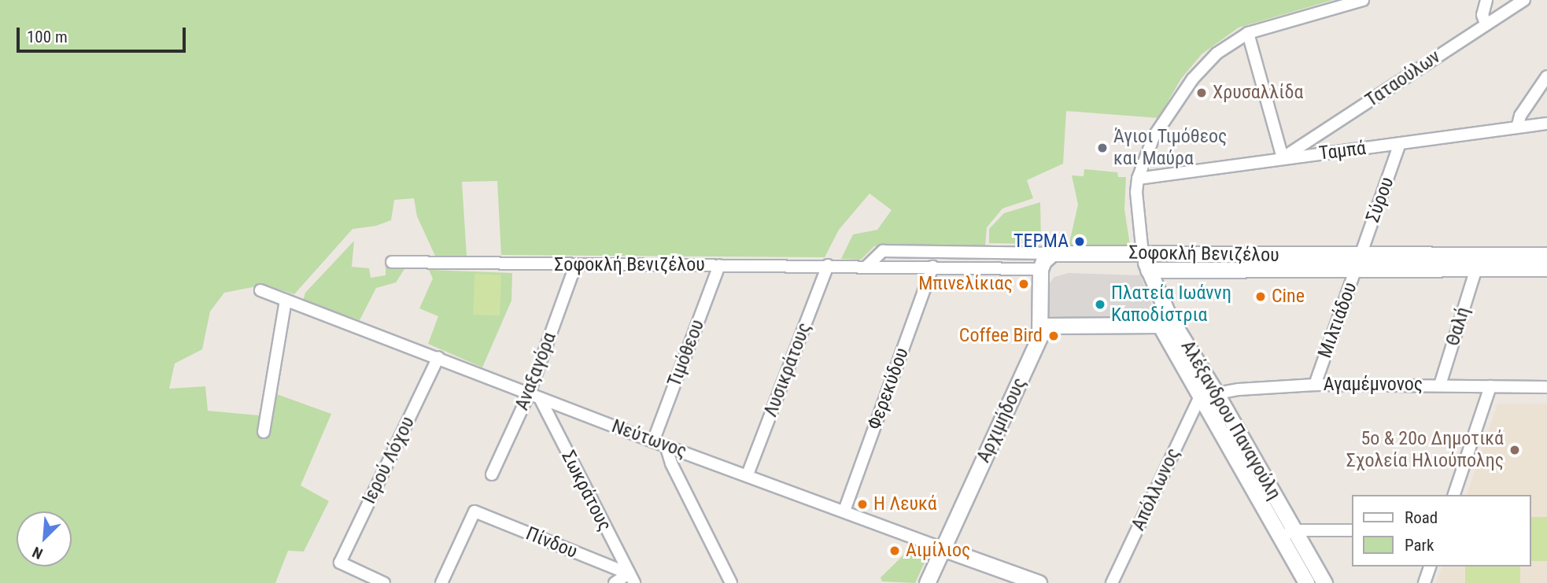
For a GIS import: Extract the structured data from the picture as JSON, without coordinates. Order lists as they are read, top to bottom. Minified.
{"streets":{"street":["Ταταούλων","Ταμπά","Σύρου","Σοφοκλή Βενιζέλου","Μιλτιάδου","Θαλή","Τιμόθεου","Λυσικράτους","Αναξαγόρα","Αγαμέμνονος","Φερεκύδου","Αρχιμήδους","Αλέξανδρου Παναγούλη","Νεύτωνος","Ιερού Λόχου","Απόλλωνος","Σωκράτους","Πίνδου"]},"crossings":[["Ταταούλων","Ταμπά"],["Ταμπά","Σύρου"],["Σύρου","Σοφοκλή Βενιζέλου"],["Σύρου","Μιλτιάδου"],["Σοφοκλή Βενιζέλου","Μιλτιάδου"],["Σοφοκλή Βενιζέλου","Θαλή"],["Σοφοκλή Βενιζέλου","Τιμόθεου"],["Σοφοκλή Βενιζέλου","Λυσικράτους"],["Σοφοκλή Βενιζέλου","Αναξαγόρα"],["Σοφοκλή Βενιζέλου","Φερεκύδου"],["Σοφοκλή Βενιζέλου","Αρχιμήδους"],["Σοφοκλή Βενιζέλου","Αλέξανδρου Παναγούλη"],["Μιλτιάδου","Αγαμέμνονος"],["Θαλή","Αγαμέμνονος"],["Τιμόθεου","Νεύτωνος"],["Λυσικράτους","Νεύτωνος"],["Αναξαγόρα","Νεύτωνος"],["Αναξαγόρα","Σωκράτους"],["Αγαμέμνονος","Αλέξανδρου Παναγούλη"],["Αγαμέμνονος","Απόλλωνος"],["Φερεκύδου","Νεύτωνος"],["Αρχιμήδους","Νεύτωνος"],["Αλέξανδρου Παναγούλη","Απόλλωνος"],["Νεύτωνος","Ιερού Λόχου"],["Νεύτωνος","Σωκράτους"],["Σωκράτους","Πίνδου"]],"places":["Χρυσαλλίδα","Άγιοι Τιμόθεος και Μαύρα","ΤΕΡΜΑ","Μπινελίκιας","Cine","Πλατεία Ιωάννη Καποδίστρια","Coffee Bird","5ο & 20ο Δημοτικά Σχολεία Ηλιούπολης","Η Λευκά","Αιμίλιος"],"legend":["Road","Park"],"scale_bar":"100 m","north":"bottom left"}
